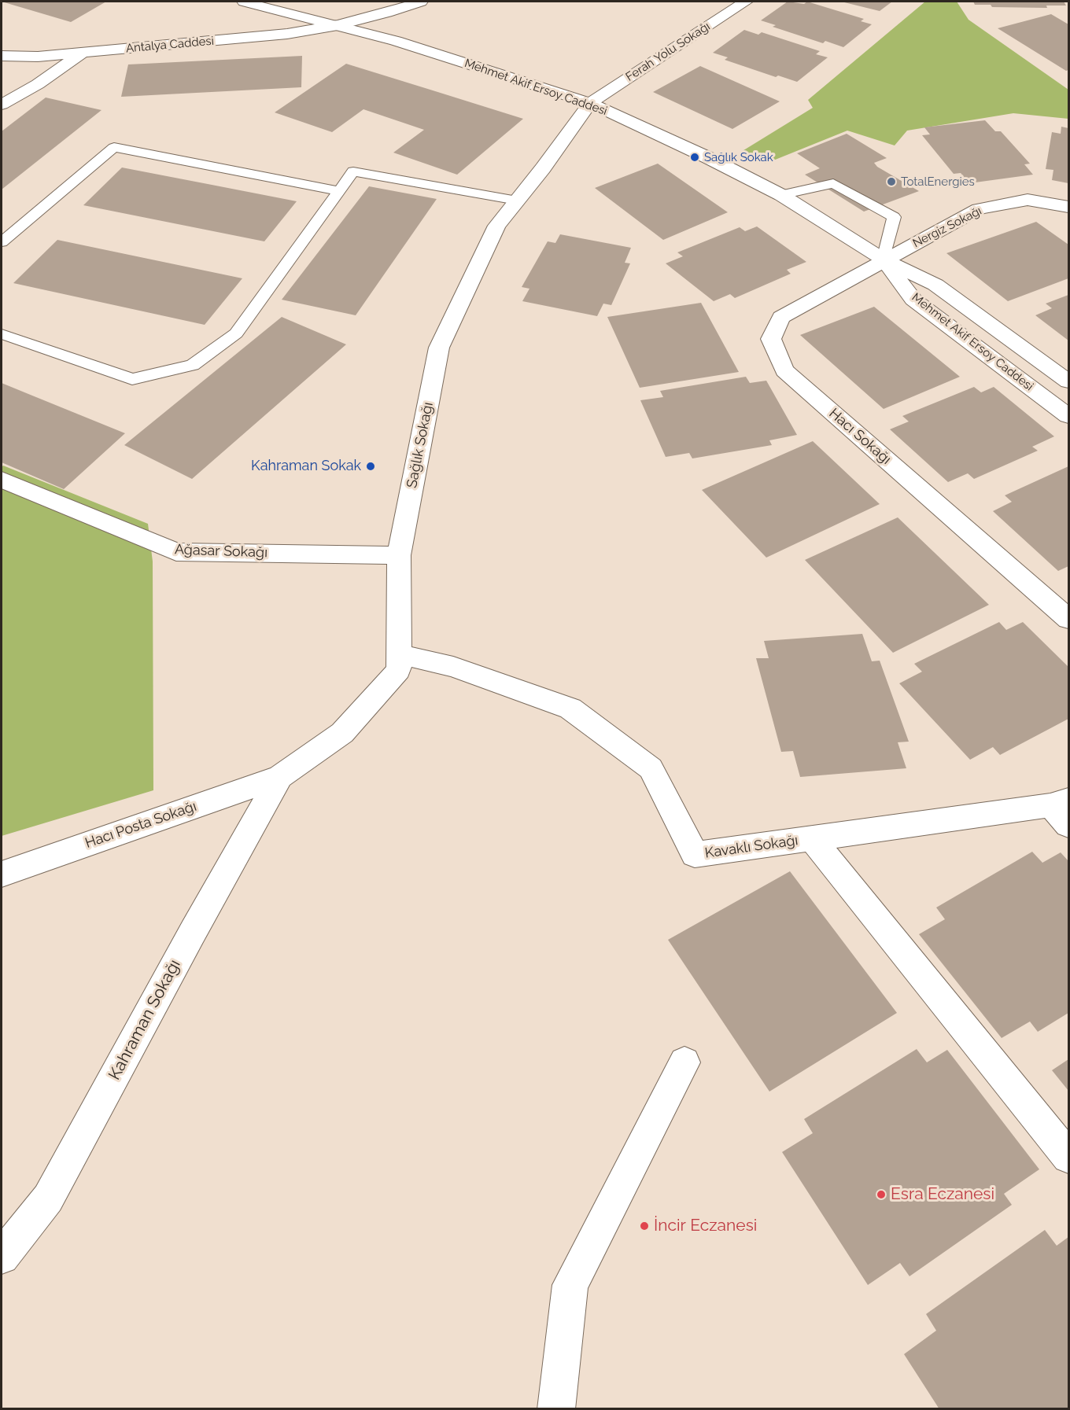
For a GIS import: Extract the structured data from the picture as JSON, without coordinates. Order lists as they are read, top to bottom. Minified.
{"streets":{"street":["Antalya Caddesi","Ferah Yolu Sokağı","Mehmet Akif Ersoy Caddesi","Nergiz Sokağı","Hacı Sokağı","Sağlık Sokağı","Ağasar Sokağı","Hacı Posta Sokağı","Kavaklı Sokağı","Kahraman Sokağı"]},"crossings":[["Antalya Caddesi","Mehmet Akif Ersoy Caddesi"],["Ferah Yolu Sokağı","Mehmet Akif Ersoy Caddesi"],["Ferah Yolu Sokağı","Sağlık Sokağı"],["Mehmet Akif Ersoy Caddesi","Nergiz Sokağı"],["Mehmet Akif Ersoy Caddesi","Hacı Sokağı"],["Mehmet Akif Ersoy Caddesi","Sağlık Sokağı"],["Nergiz Sokağı","Hacı Sokağı"],["Sağlık Sokağı","Ağasar Sokağı"],["Sağlık Sokağı","Hacı Posta Sokağı"],["Sağlık Sokağı","Kavaklı Sokağı"],["Sağlık Sokağı","Kahraman Sokağı"],["Hacı Posta Sokağı","Kahraman Sokağı"]],"places":["Sağlık Sokak","TotalEnergies","Kahraman Sokak","Esra Eczanesi","İncir Eczanesi"]}
